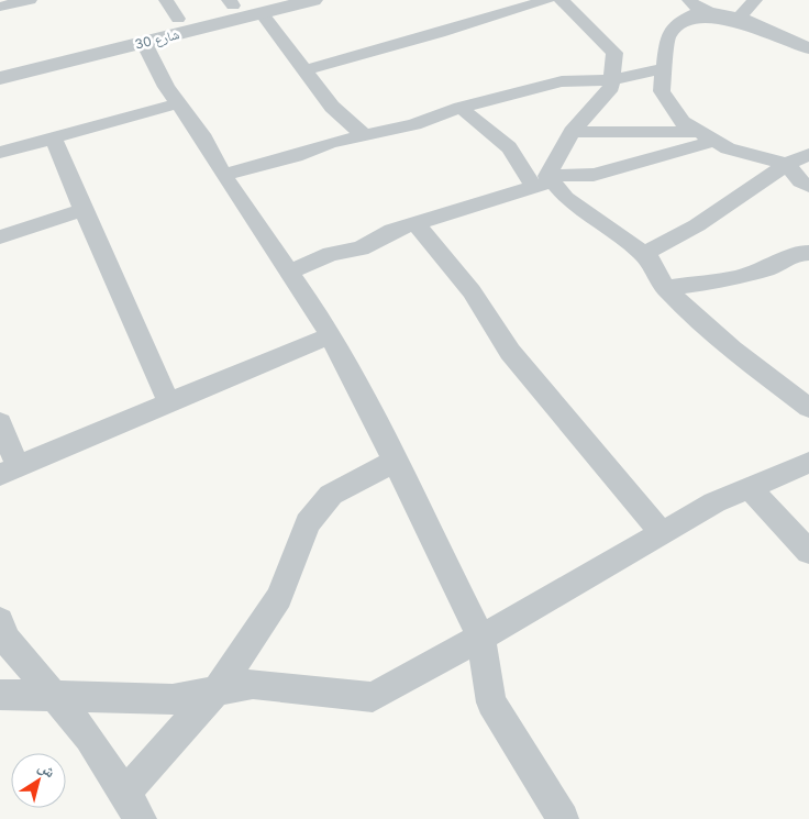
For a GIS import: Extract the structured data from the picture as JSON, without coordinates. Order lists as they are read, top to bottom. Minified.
{"streets":{"street":["شارع 30"]},"north":"top right"}
